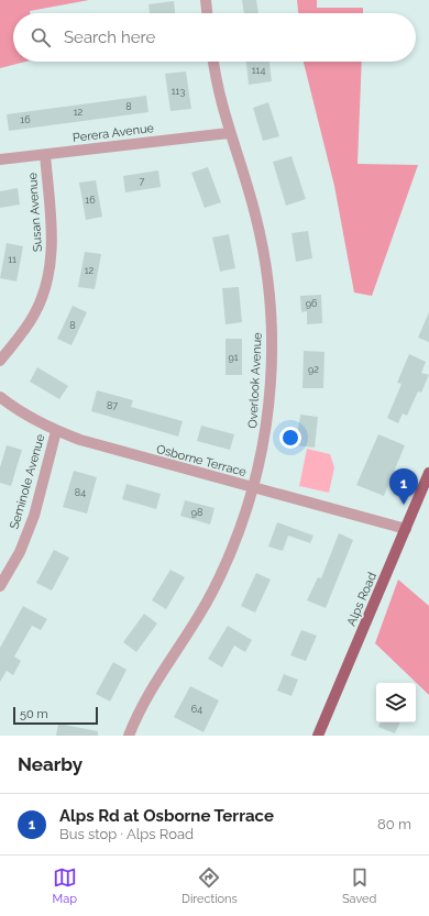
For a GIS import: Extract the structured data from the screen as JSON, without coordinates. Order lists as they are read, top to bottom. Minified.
{"streets":{"main road":["Alps Road"],"street":["Perera Avenue","Susan Avenue","Overlook Avenue","Osborne Terrace","Seminole Avenue"]},"crossings":[["Perera Avenue","Susan Avenue"],["Perera Avenue","Overlook Avenue"],["Overlook Avenue","Osborne Terrace"],["Osborne Terrace","Seminole Avenue"],["Osborne Terrace","Alps Road"]],"house_numbers":["114","113","8","12","16","7","16","11","12","96","8","91","92","87","84","98","64"],"scale_bar":"50 m","page":{"search":"Search here","pins":"1","scale":"50 m","heading":"Nearby","list":[{"mark":"1","name":"Alps Rd at Osborne Terrace","note":"Bus stop · Alps Road","value":"80 m"}],"nav":["Map","Directions","Saved"]}}
